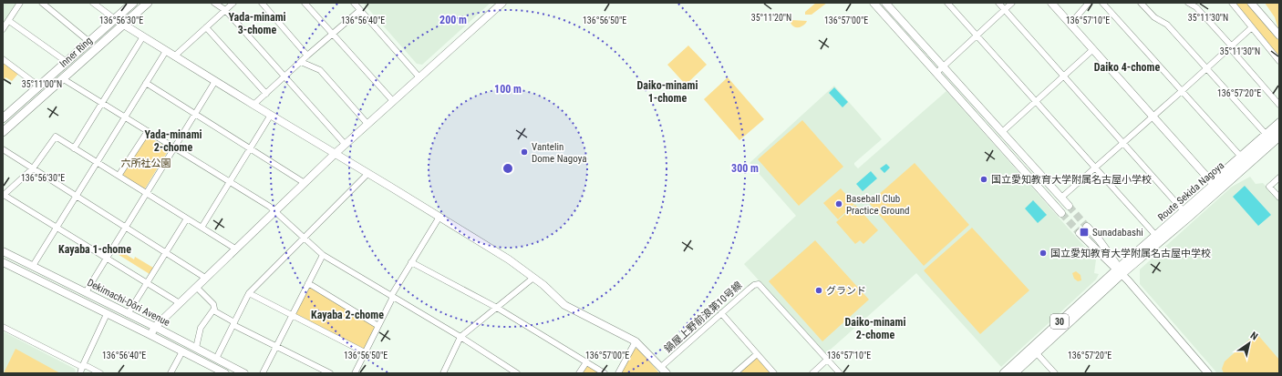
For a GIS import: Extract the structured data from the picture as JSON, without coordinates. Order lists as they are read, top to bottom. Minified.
{"streets":{"main road":["Inner Ring","Route Sekida Nagoya","30"],"street":["Dekimachi-Dōri Avenue","鍋屋上野前浪第10号線"]},"districts":["Yada-minami 3-chome","Daiko 4-chome","Daiko-minami 1-chome","Yada-minami 2-chome","Kayaba 1-chome","Kayaba 2-chome","Daiko-minami 2-chome"],"parks":["六所社公園"],"places":{"other":["Vantelin Dome Nagoya","国立愛知教育大学附属名古屋小学校","Baseball Club Practice Ground","国立愛知教育大学附属名古屋中学校","グランド"],"transit":["Sunadabashi"]},"north":"top right","coordinates":["35°11'20\"N","35°11'30\"N","136°56'30\"E","136°56'40\"E","136°56'50\"E","136°57'00\"E","136°57'10\"E","35°11'00\"N","136°57'20\"E"],"rings":["200 m","100 m","300 m"]}
